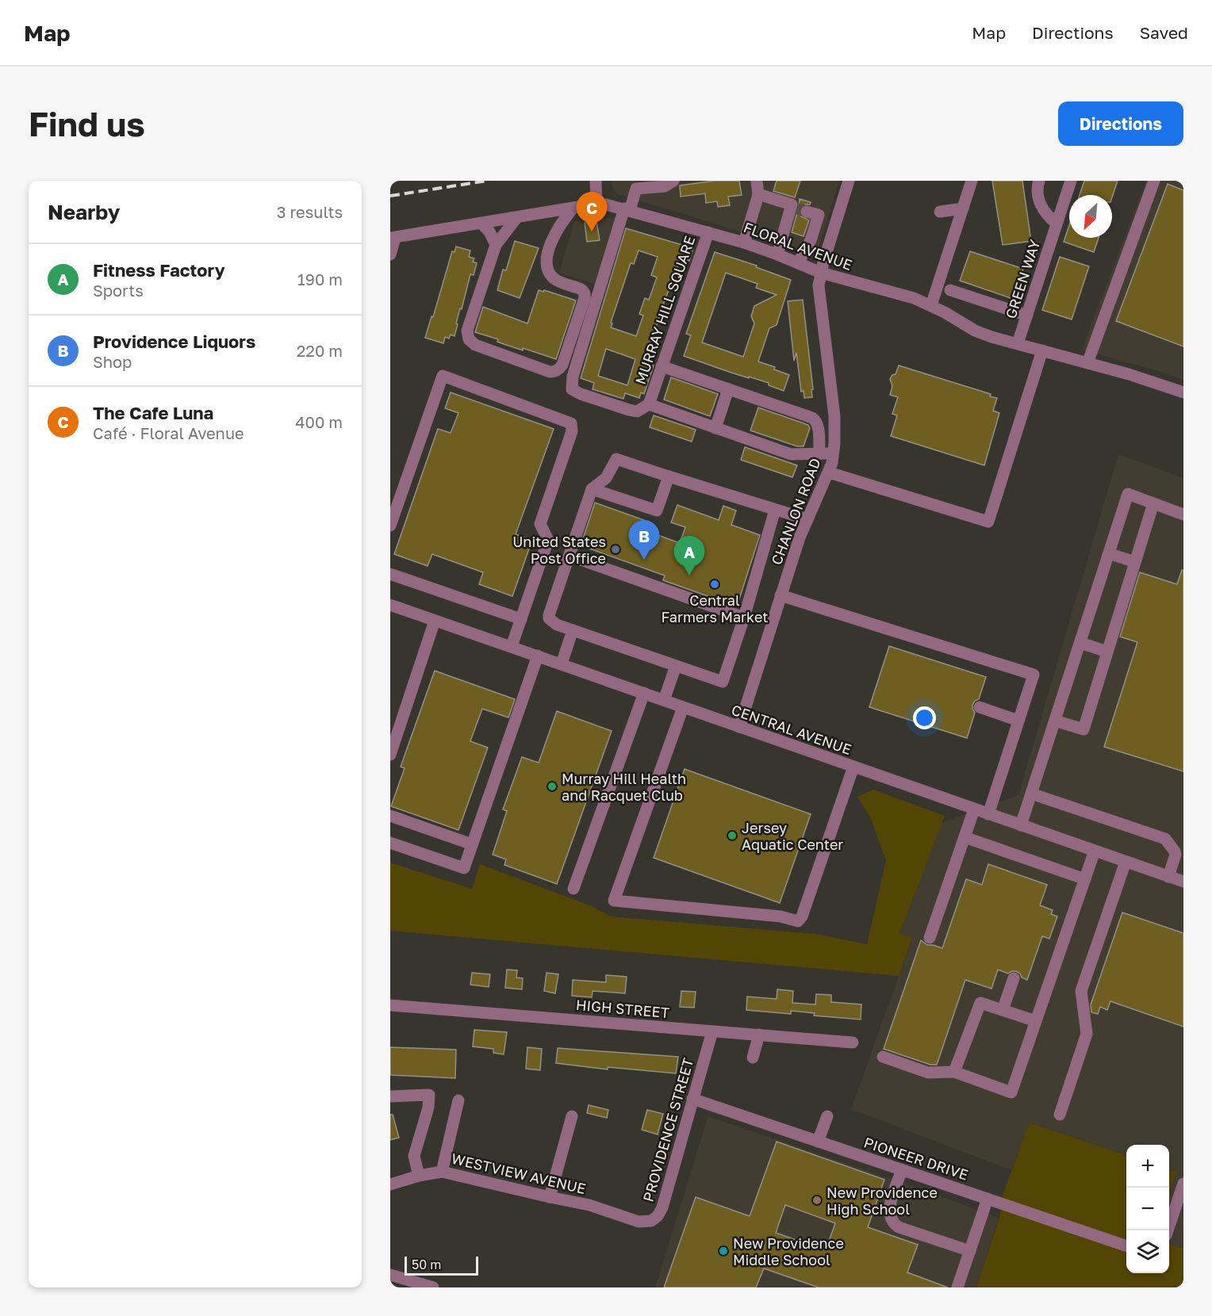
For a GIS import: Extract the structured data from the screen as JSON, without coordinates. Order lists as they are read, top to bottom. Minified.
{"streets":{"street":["FLORAL AVENUE","GREEN WAY","MURRAY HILL SQUARE","CHANLON ROAD","CENTRAL AVENUE","HIGH STREET","PROVIDENCE STREET","PIONEER DRIVE","WESTVIEW AVENUE"]},"crossings":[["FLORAL AVENUE","GREEN WAY"],["FLORAL AVENUE","MURRAY HILL SQUARE"],["FLORAL AVENUE","CHANLON ROAD"],["MURRAY HILL SQUARE","CHANLON ROAD"],["CHANLON ROAD","CENTRAL AVENUE"],["HIGH STREET","PROVIDENCE STREET"],["PROVIDENCE STREET","PIONEER DRIVE"],["PROVIDENCE STREET","WESTVIEW AVENUE"]],"places":["United States Post Office","Central Farmers Market","Murray Hill Health and Racquet Club","Jersey Aquatic Center","New Providence High School","New Providence Middle School"],"scale_bar":"50 m","north":"bottom left","page":{"header":"Map","nav":["Map","Directions","Saved"],"buttons":"Directions","title":"Find us","heading":["Nearby","3 results"],"pins":["C","B","A"],"list":[{"mark":"A","name":"Fitness Factory","note":"Sports","value":"190 m"},{"mark":"B","name":"Providence Liquors","note":"Shop","value":"220 m"},{"mark":"C","name":"The Cafe Luna","note":"Café · Floral Avenue","value":"400 m"}],"map_buttons":["+","−"],"scale":"50 m"}}
